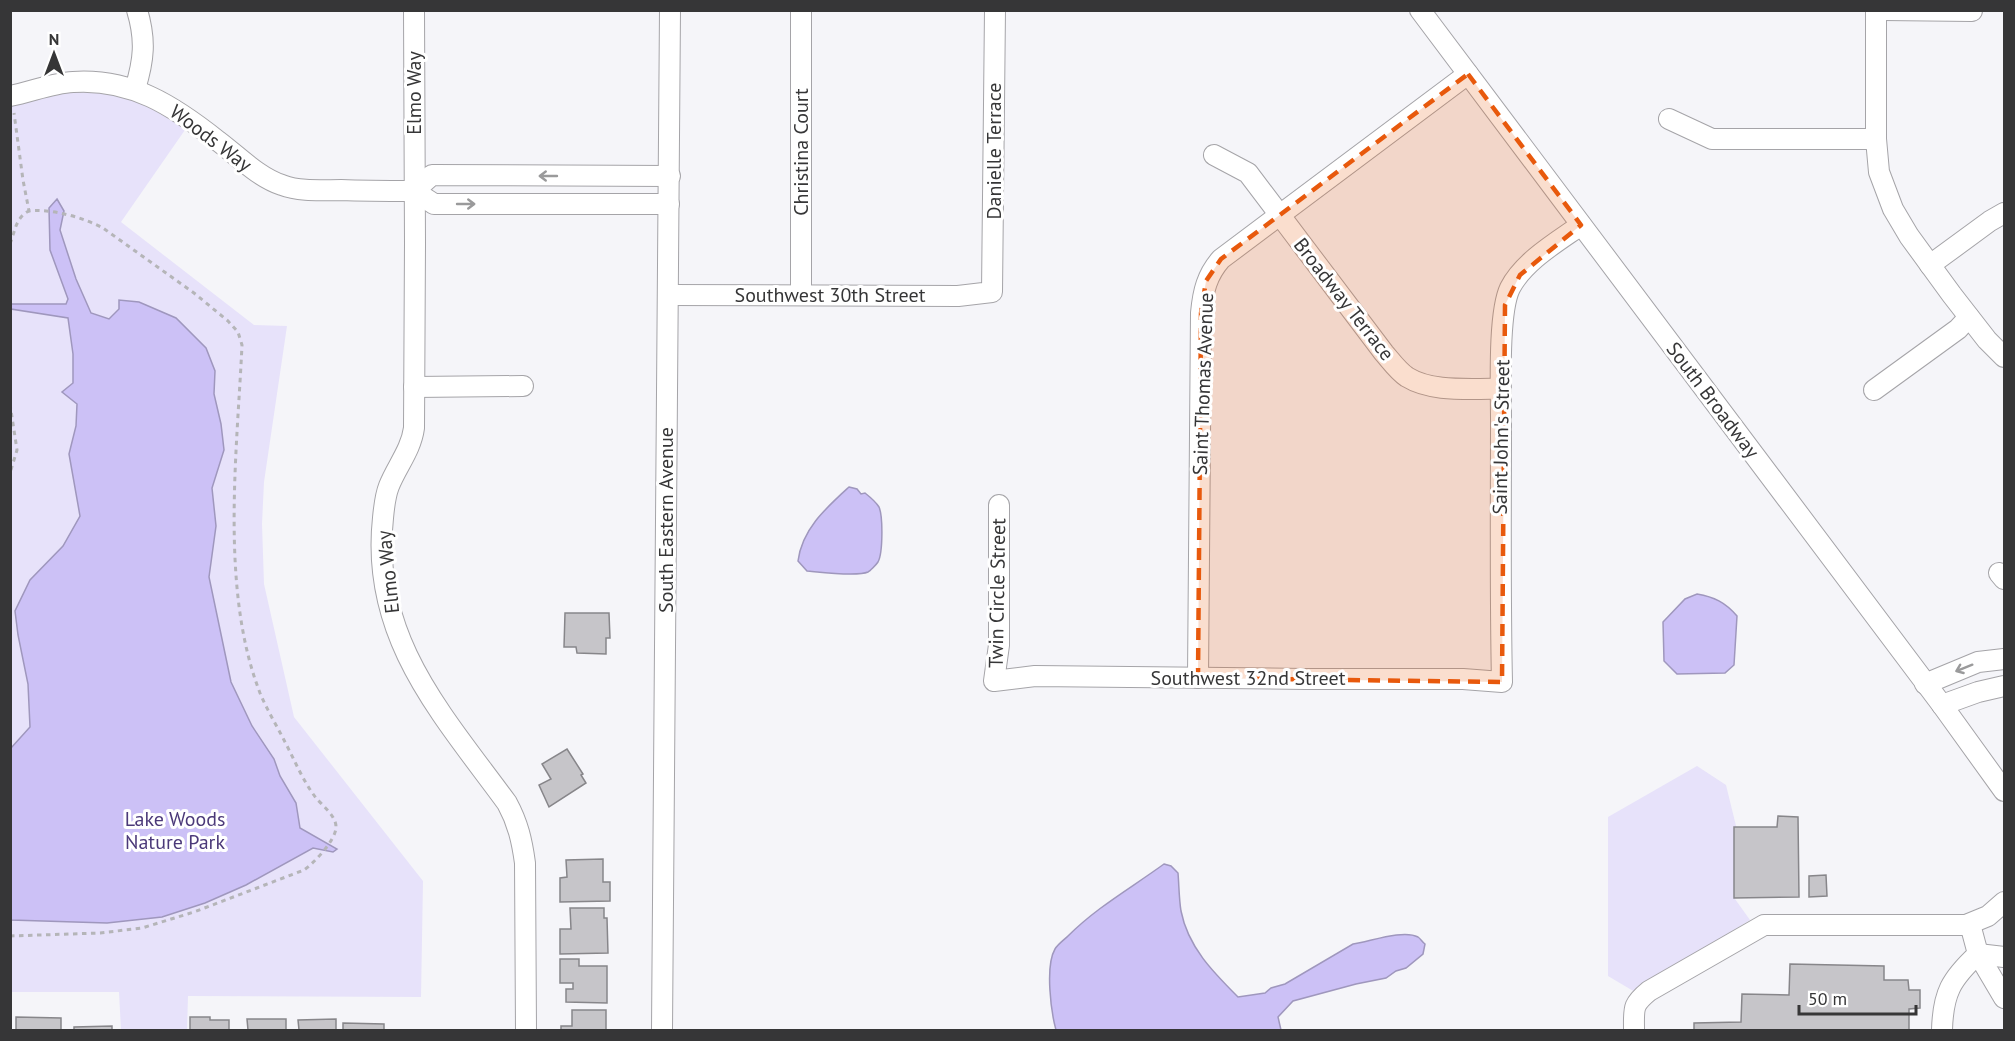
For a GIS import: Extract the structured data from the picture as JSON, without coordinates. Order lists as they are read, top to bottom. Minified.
{"streets":{"street":["Elmo Way","Woods Way","Danielle Terrace","Christina Court","Southwest 30th Street","Broadway Terrace","Saint Thomas Avenue","South Broadway","Saint John's Street","South Eastern Avenue","Twin Circle Street","Southwest 32nd Street"]},"crossings":[["Elmo Way","Woods Way"],["Woods Way","South Eastern Avenue"],["Danielle Terrace","Southwest 30th Street"],["Christina Court","Southwest 30th Street"],["Southwest 30th Street","South Eastern Avenue"],["Broadway Terrace","Saint Thomas Avenue"],["Broadway Terrace","Saint John's Street"],["Saint Thomas Avenue","South Broadway"],["Saint Thomas Avenue","Southwest 32nd Street"],["South Broadway","Saint John's Street"],["Saint John's Street","Southwest 32nd Street"],["Twin Circle Street","Southwest 32nd Street"]],"parks":["Lake Woods Nature Park"],"scale_bar":"50 m","north":"top"}
